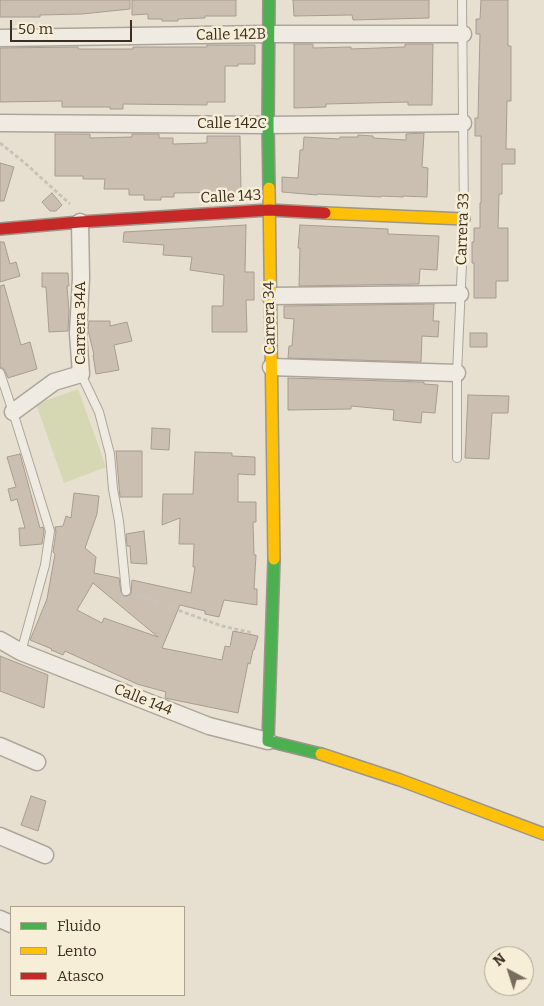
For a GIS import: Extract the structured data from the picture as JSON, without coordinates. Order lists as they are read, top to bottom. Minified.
{"streets":{"street":["Calle 142B","Calle 142C","Calle 143","Carrera 34","Carrera 34A","Calle 144"],"lane":["Carrera 33"]},"crossings":[["Calle 142B","Carrera 33"],["Calle 142B","Carrera 34"],["Calle 142C","Carrera 33"],["Calle 142C","Carrera 34"],["Calle 143","Carrera 33"],["Calle 143","Carrera 34"],["Calle 143","Carrera 34A"],["Carrera 34","Calle 144"]],"legend":["Fluido","Lento","Atasco"],"scale_bar":"50 m","north":"top left"}
